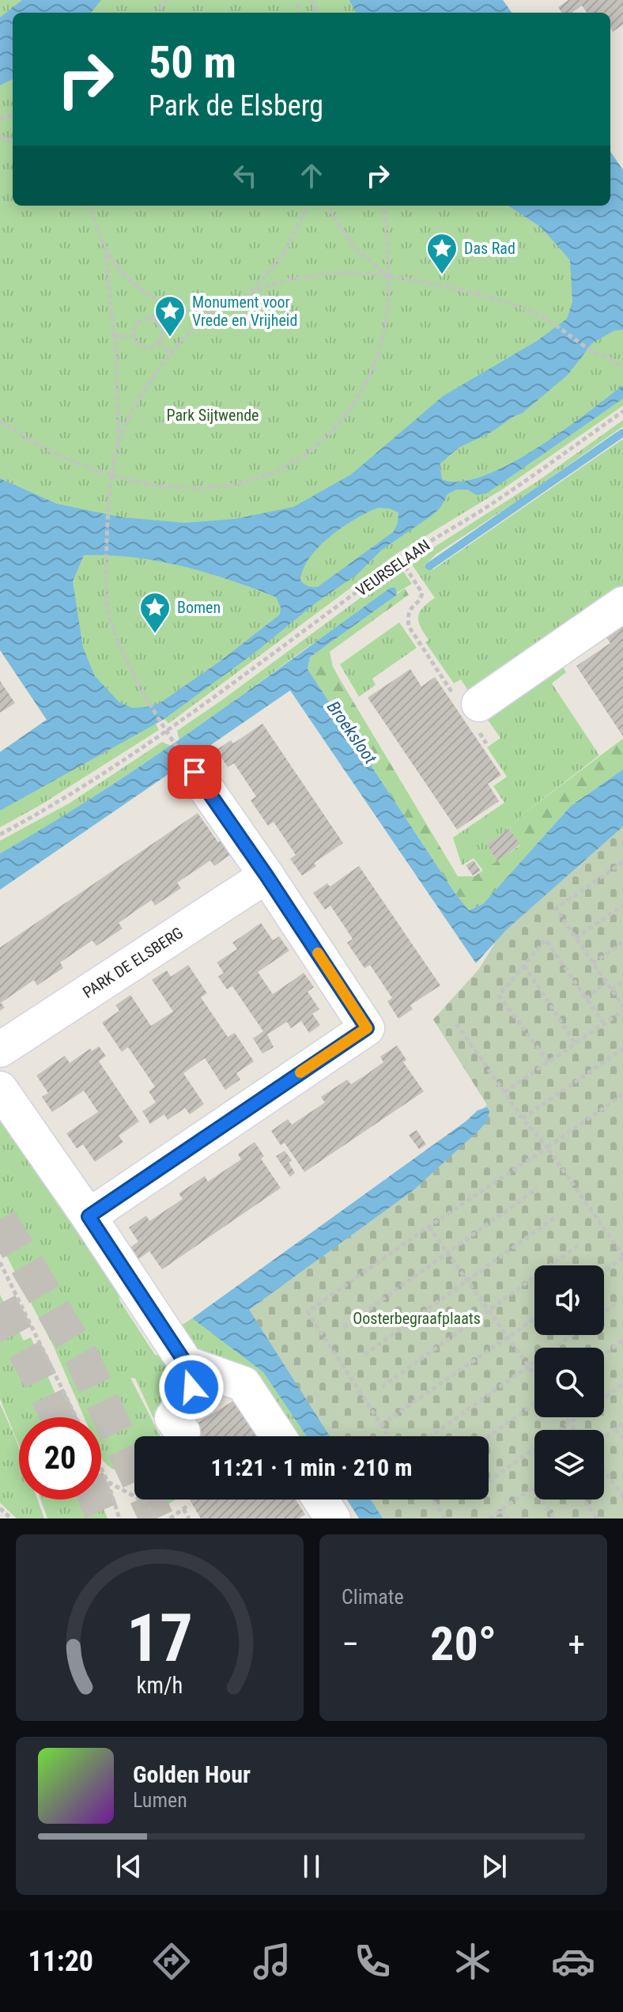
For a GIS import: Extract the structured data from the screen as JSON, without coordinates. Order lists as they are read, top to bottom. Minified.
{"streets":{"street":["PARK DE ELSBERG"],"path":["VEURSELAAN"]},"water":["Broeksloot"],"parks":["Park Sijtwende","Oosterbegraafplaats"],"places":{"place":["Das Rad","Monument voor Vrede en Vrijheid","Bomen"]},"page":{"turn":["50 m","Park de Elsberg"],"limit":"20","trip":"11:21 · 1 min · 210 m","tile":"Climate","heat":["−","20°","+"],"song":["Golden Hour","Lumen"],"tabs":"11:20","gauge":["17","km/h"]}}
